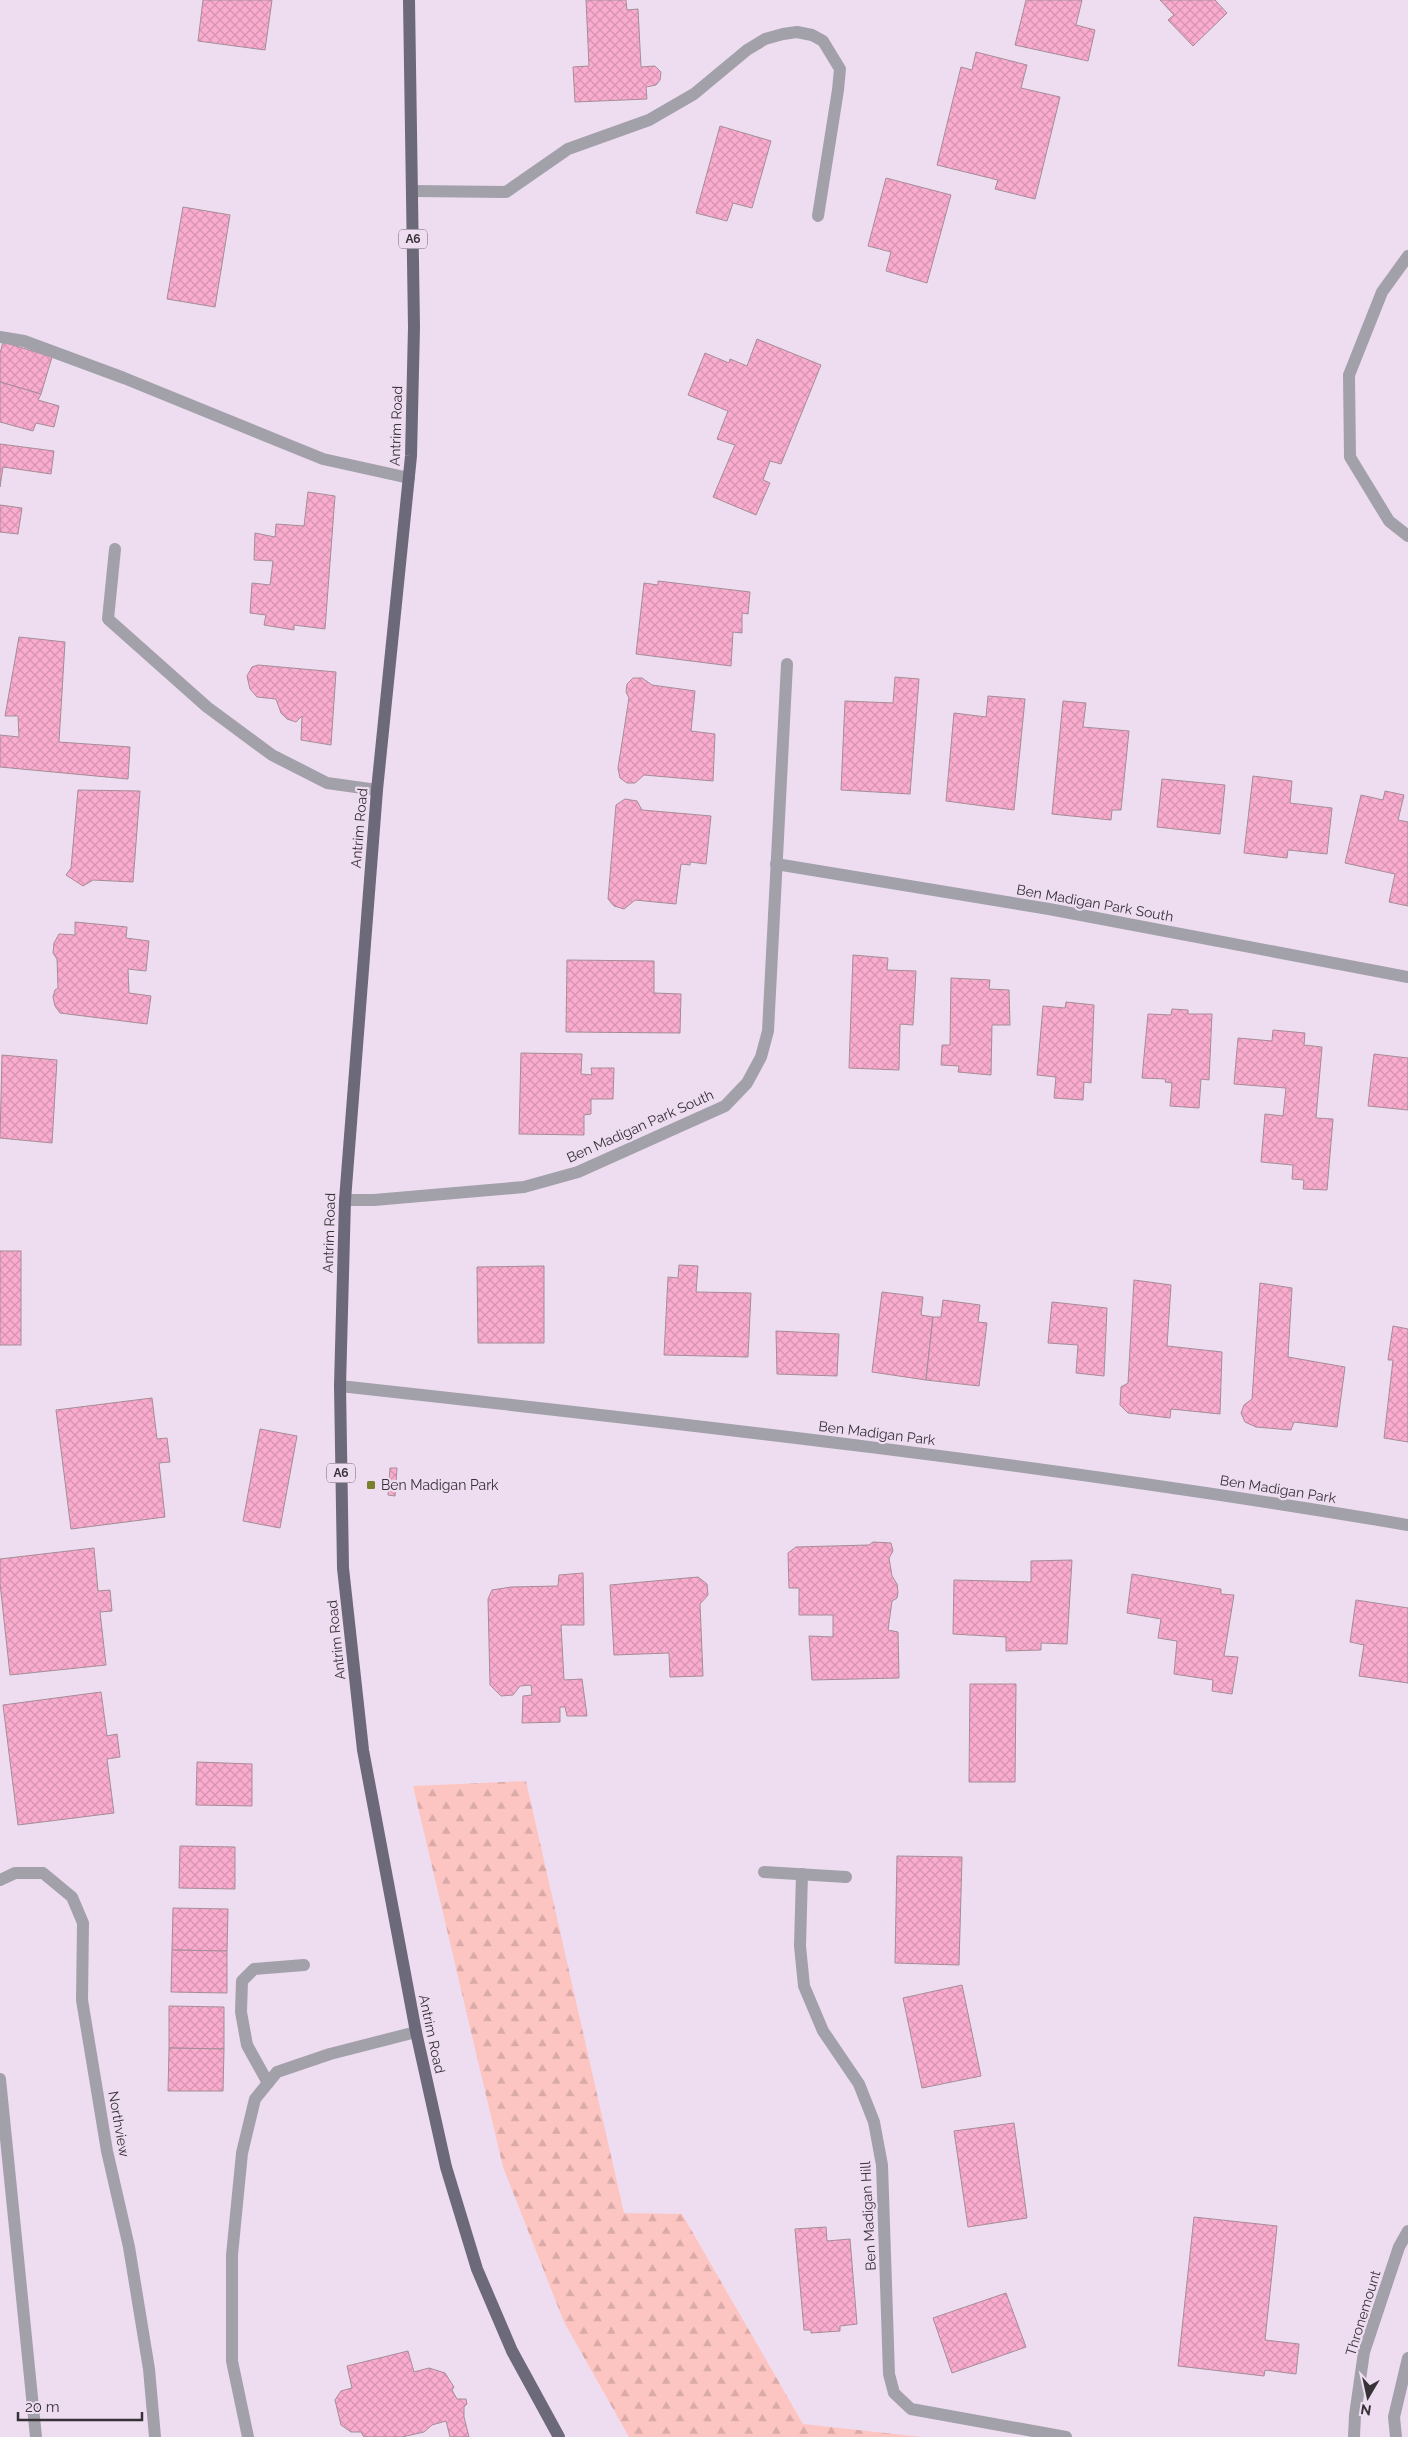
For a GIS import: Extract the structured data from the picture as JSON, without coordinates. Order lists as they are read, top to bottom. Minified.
{"streets":{"main road":["A6","Antrim Road"],"street":["Ben Madigan Park South","Ben Madigan Park","Northview","Ben Madigan Hill","Thronemount"]},"crossings":[["Antrim Road","Ben Madigan Park South"],["Antrim Road","Ben Madigan Park"]],"places":{"transit":["Ben Madigan Park"]},"scale_bar":"20 m","north":"bottom"}
